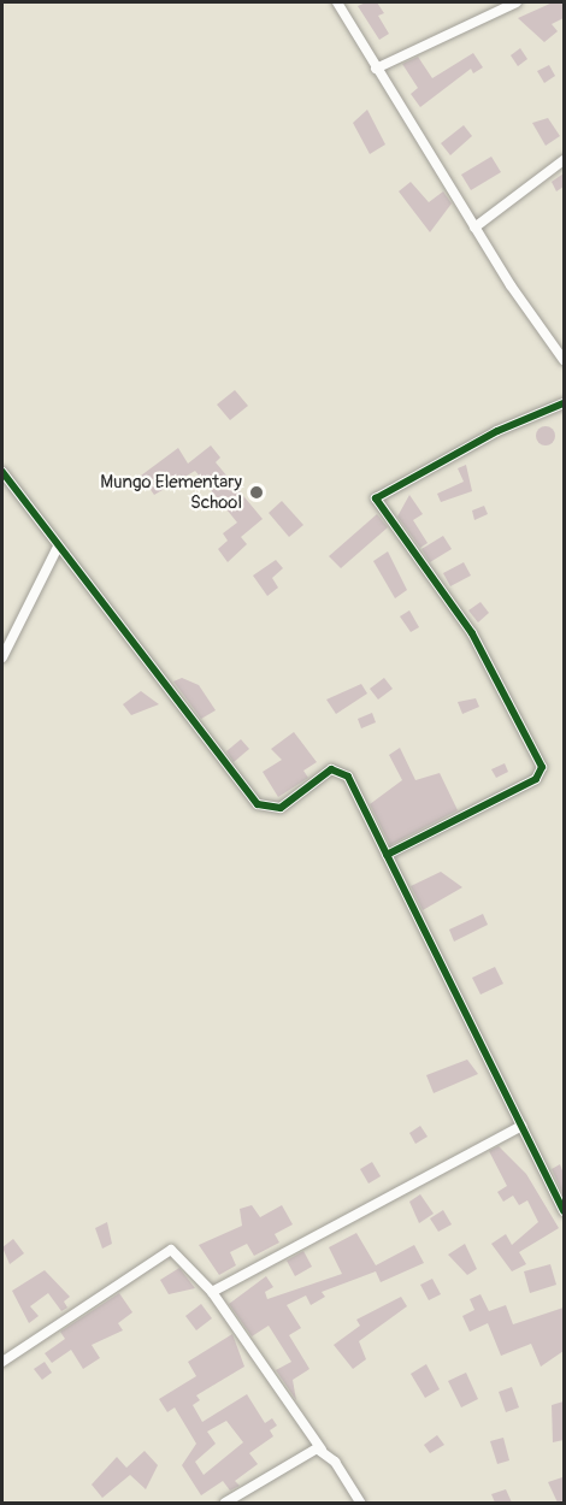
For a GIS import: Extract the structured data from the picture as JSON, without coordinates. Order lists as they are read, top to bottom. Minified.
{"places":["Mungo Elementary School"]}
